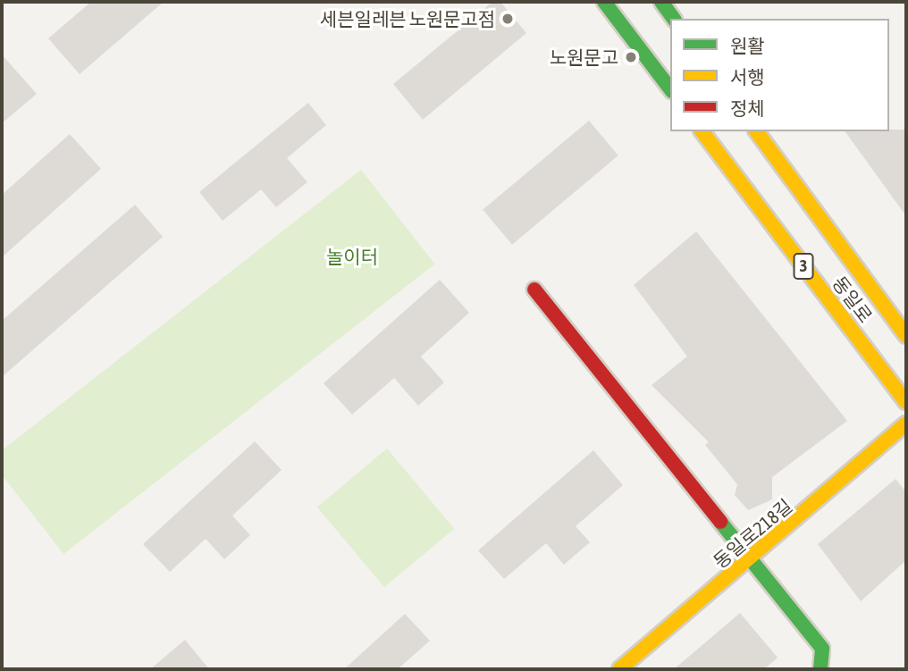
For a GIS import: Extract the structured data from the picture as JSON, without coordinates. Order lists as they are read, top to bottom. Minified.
{"streets":{"street":["3","동일로","동일로218길"]},"parks":["놀이터"],"places":["세븐일레븐 노원문고점","노원문고"],"legend":["원활","서행","정체"]}
